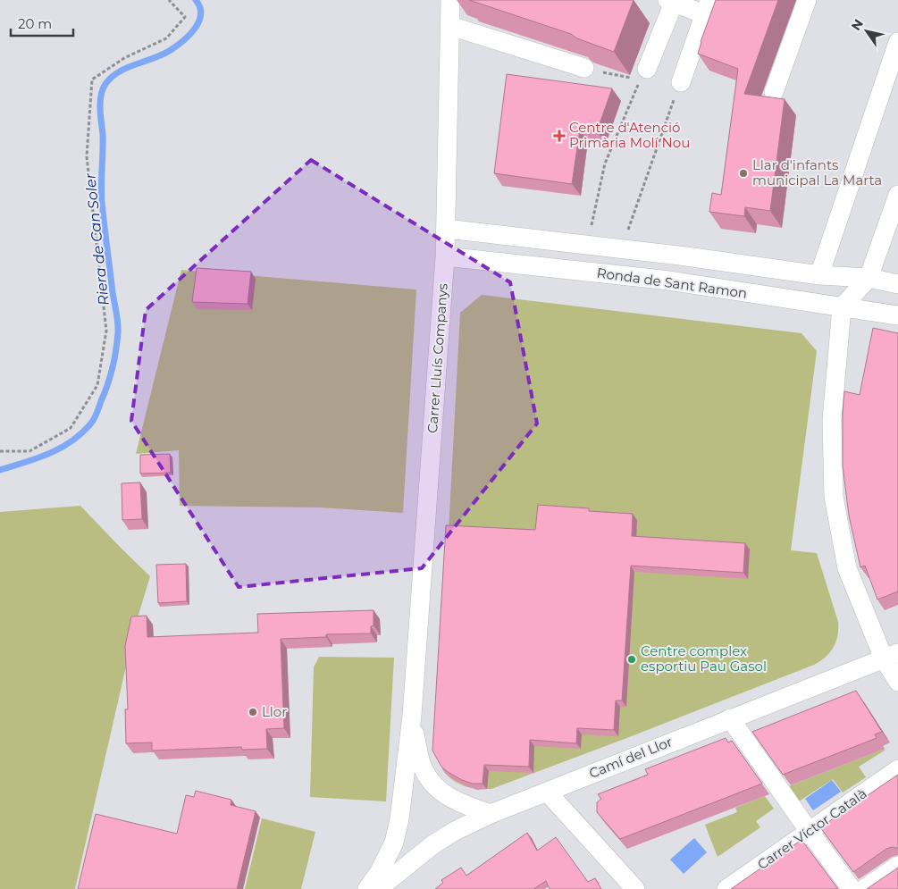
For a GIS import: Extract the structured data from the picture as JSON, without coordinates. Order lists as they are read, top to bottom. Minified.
{"streets":{"street":["Ronda de Sant Ramon","Carrer Lluís Companys","Camí del Llor","Carrer Víctor Català"]},"crossings":[["Ronda de Sant Ramon","Carrer Lluís Companys"],["Carrer Lluís Companys","Camí del Llor"]],"water":["Riera de Can Soler"],"places":{"health":["Centre d'Atenció Primària Molí Nou"],"other":["Llar d'infants municipal La Marta","Centre complex esportiu Pau Gasol","Llor"]},"scale_bar":"20 m","north":"top left"}
